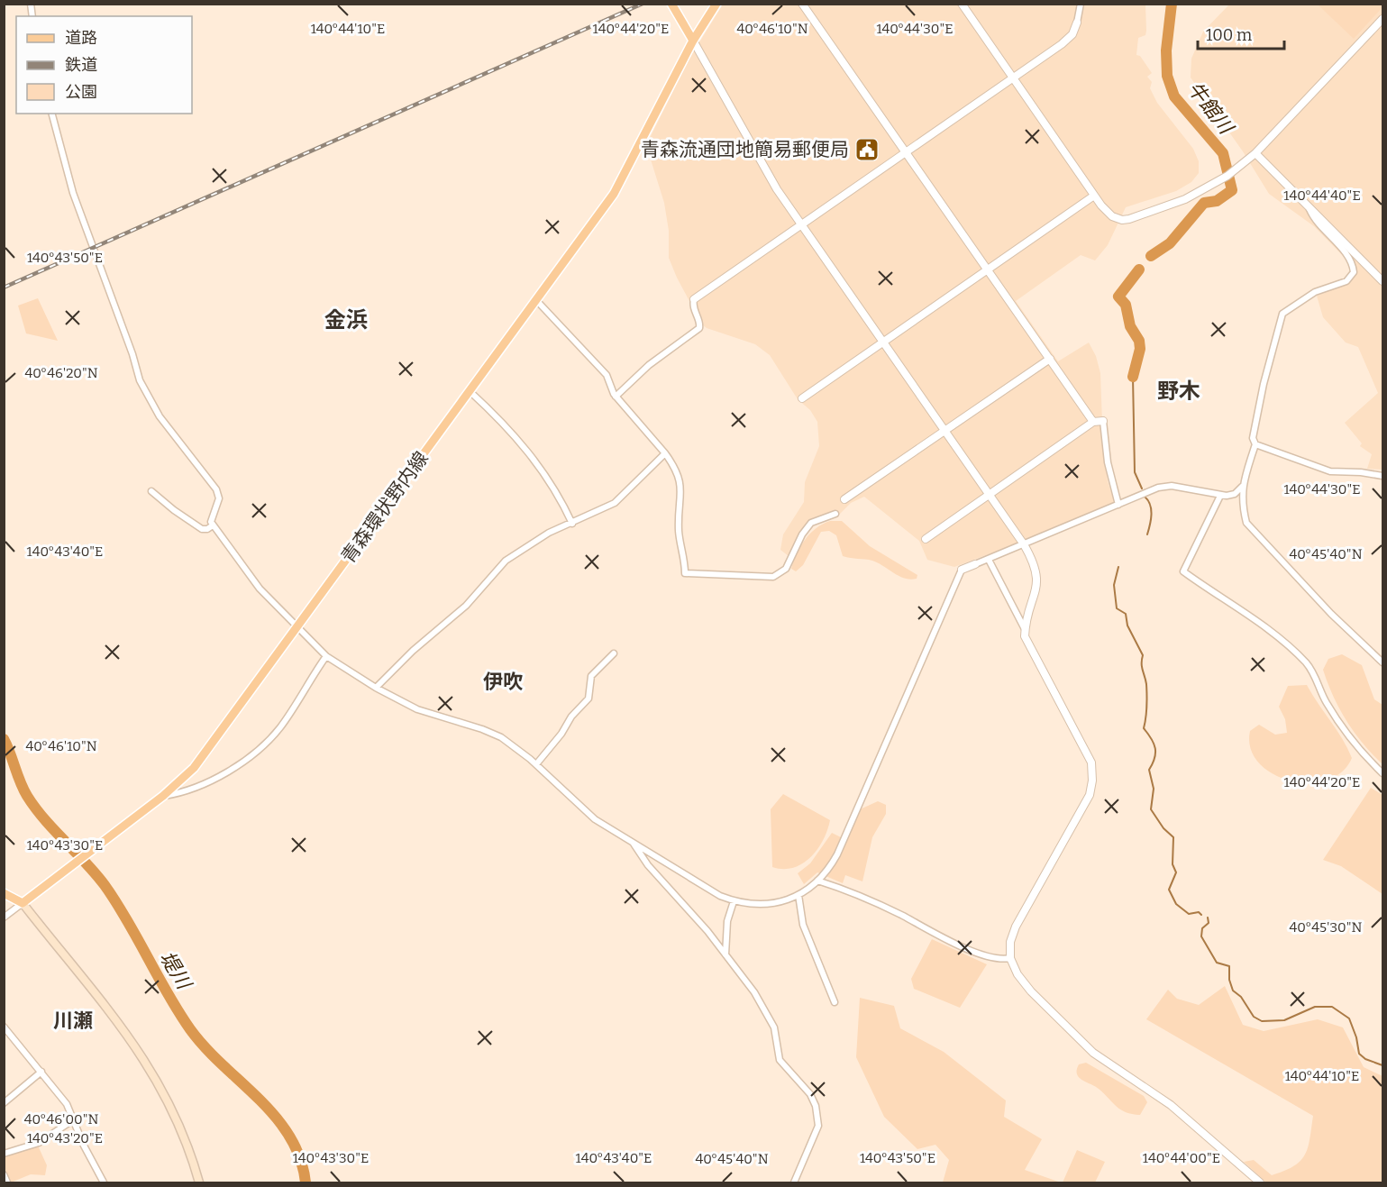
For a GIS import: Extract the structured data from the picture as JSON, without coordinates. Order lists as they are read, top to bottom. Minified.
{"streets":{"main road":["青森環状野内線"]},"districts":["金浜","野木","伊吹","川瀬"],"water":["牛館川","堤川"],"places":{"public building":["青森流通団地簡易郵便局"]},"legend":["道路","鉄道","公園"],"scale_bar":"100 m","coordinates":["40°46'10\"N","140°44'10\"E","140°44'20\"E","140°44'30\"E","140°44'40\"E","140°43'50\"E","40°46'20\"N","140°43'40\"E","40°45'40\"N","140°43'30\"E","40°45'30\"N","40°46'00\"N","140°43'20\"E","140°44'00\"E"]}
